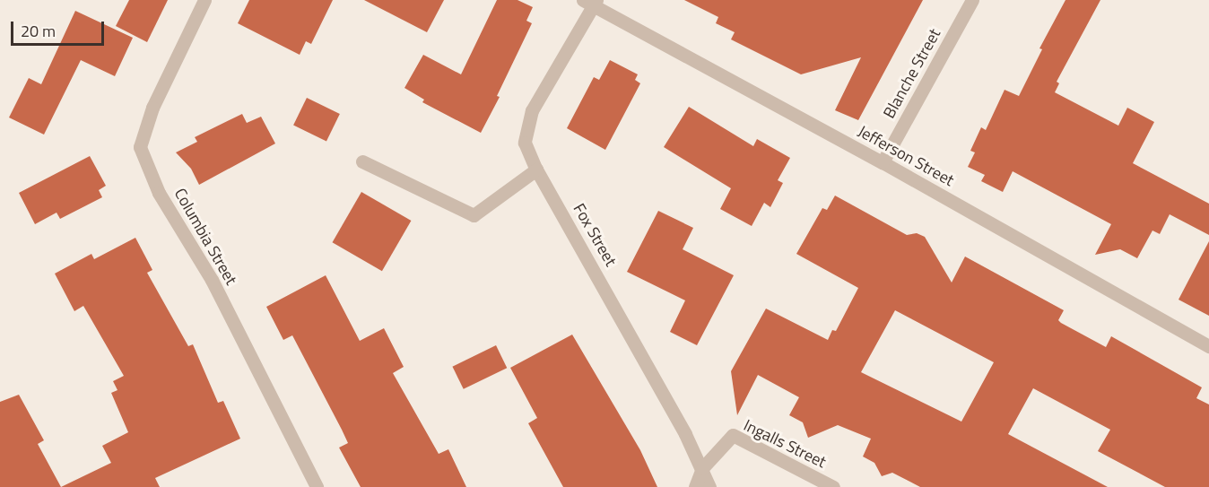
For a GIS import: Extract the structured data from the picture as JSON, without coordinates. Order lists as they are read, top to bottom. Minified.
{"streets":{"street":["Blanche Street","Jefferson Street","Fox Street","Columbia Street","Ingalls Street"]},"crossings":[["Blanche Street","Jefferson Street"],["Jefferson Street","Fox Street"],["Fox Street","Ingalls Street"]],"scale_bar":"20 m"}
